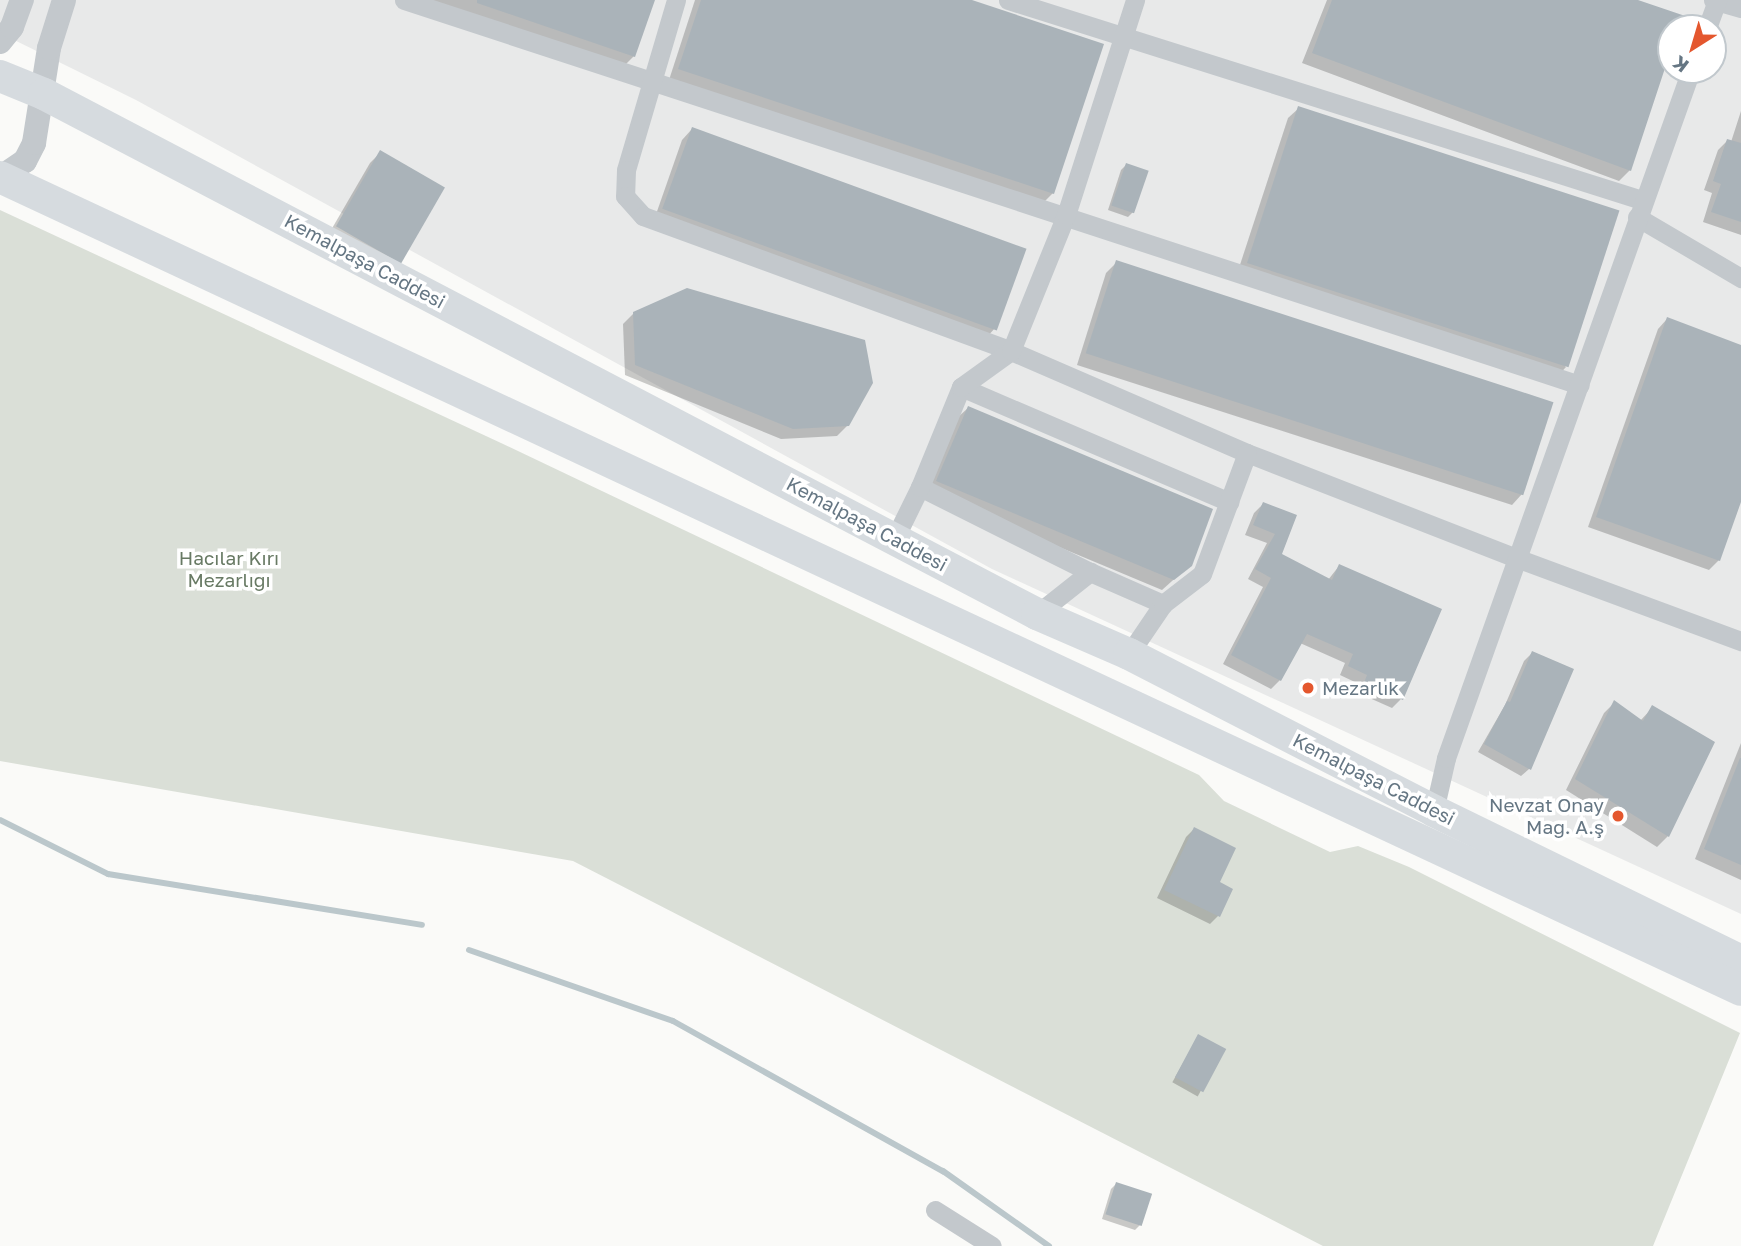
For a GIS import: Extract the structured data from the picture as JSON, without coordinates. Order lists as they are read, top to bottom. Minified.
{"streets":{"main road":["Kemalpaşa Caddesi"]},"parks":["Hacılar Kırı Mezarlığı"],"places":["Mezarlık","Nevzat Onay Mağ. A.ş"],"north":"bottom left"}
